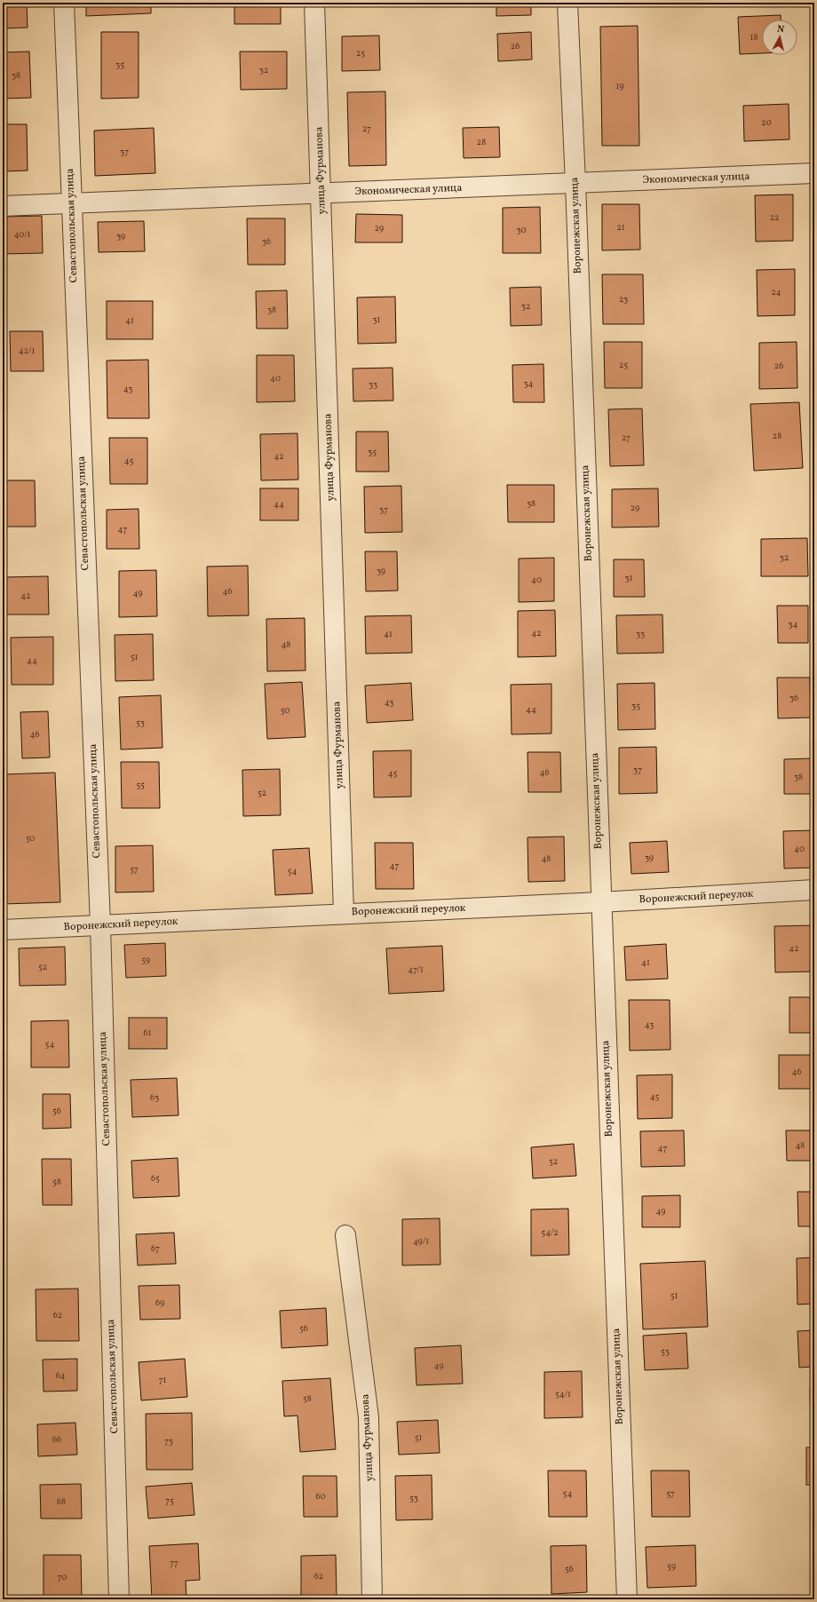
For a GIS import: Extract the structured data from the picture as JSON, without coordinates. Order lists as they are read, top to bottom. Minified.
{"streets":{"street":["улица Фурманова","Экономическая улица","Севастопольская улица","Воронежская улица","Воронежский переулок"]},"crossings":[["улица Фурманова","Экономическая улица"],["улица Фурманова","Воронежский переулок"],["Экономическая улица","Севастопольская улица"],["Экономическая улица","Воронежская улица"],["Севастопольская улица","Воронежский переулок"],["Воронежская улица","Воронежский переулок"]],"house_numbers":["18","26","25","35","32","38","19","20","27","28","37","22","21","29","30","40/1","39","36","24","23","32","38","31","41","42/1","25","26","40","34","33","43","28","27","35","42","45","38","44","29","37","47","32","39","31","40","46","49","42","34","42","41","33","48","51","44","36","43","35","44","50","53","46","37","46","45","38","55","52","50","40","39","48","47","57","54","42","59","41","52","47/1","43","61","54","46","45","63","56","48","47","52","65","58","49","54/2","49/1","67","51","69","62","56","53","49","64","71","54/1","58","51","66","73","54","57","60","53","75","68","77","59","56","62","70"],"north":"top"}
